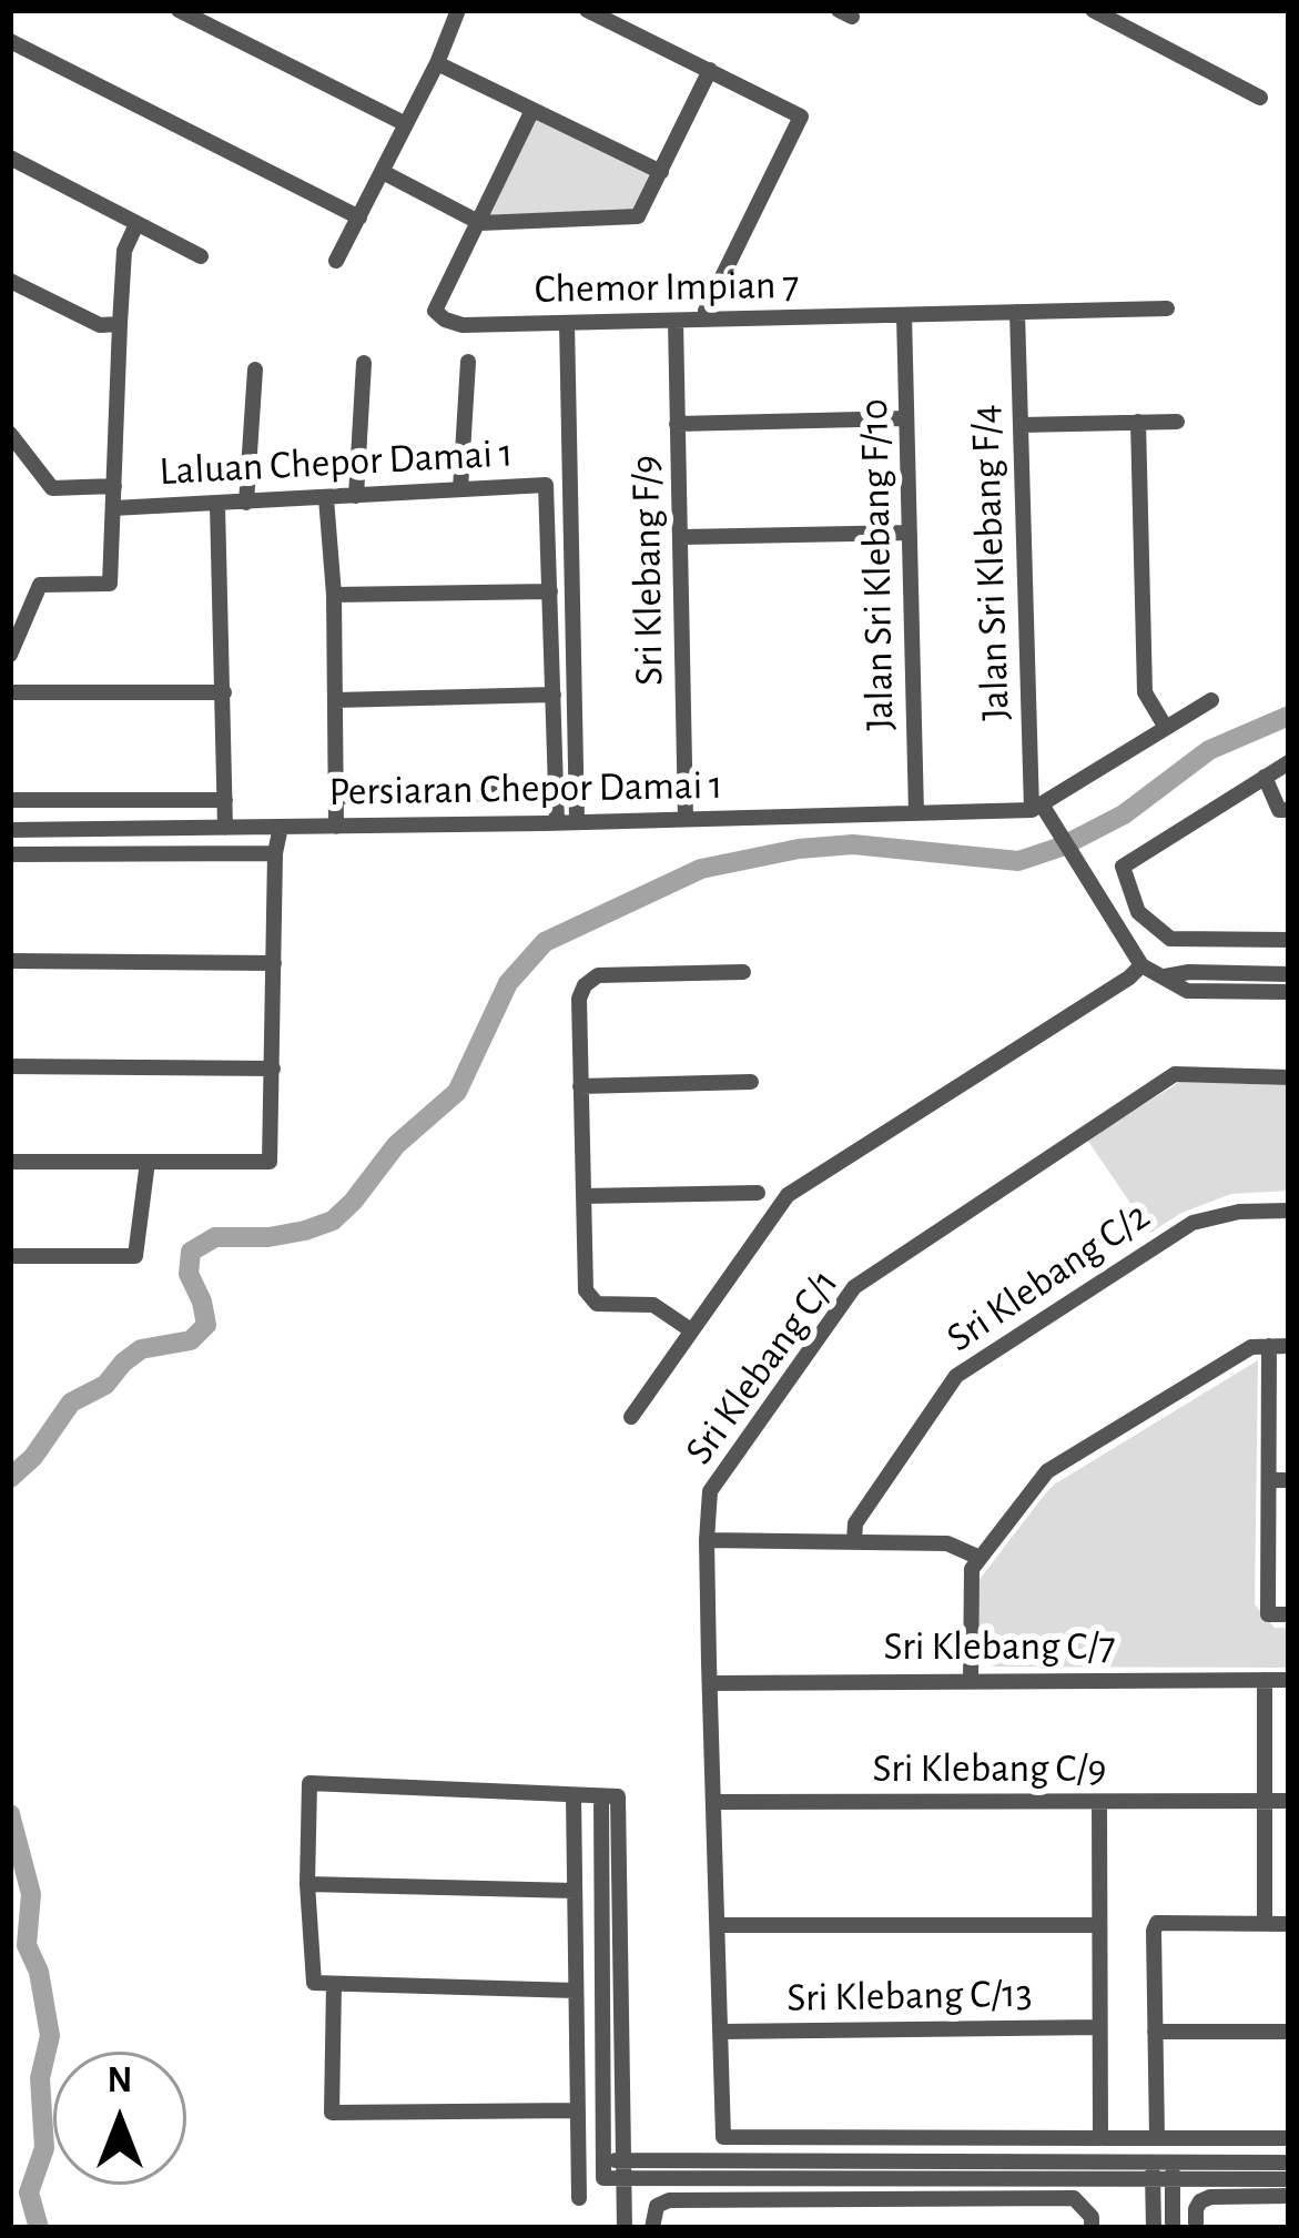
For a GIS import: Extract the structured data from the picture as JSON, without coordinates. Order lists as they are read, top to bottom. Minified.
{"streets":{"street":["Chemor Impian 7","Laluan Chepor Damai 1","Jalan Sri Klebang F/4","Jalan Sri Klebang F/10","Sri Klebang F/9","Persiaran Chepor Damai 1","Sri Klebang C/2","Sri Klebang C/1","Sri Klebang C/7","Sri Klebang C/9","Sri Klebang C/13"]},"crossings":[["Chemor Impian 7","Jalan Sri Klebang F/4"],["Chemor Impian 7","Jalan Sri Klebang F/10"],["Chemor Impian 7","Sri Klebang F/9"],["Laluan Chepor Damai 1","Persiaran Chepor Damai 1"],["Jalan Sri Klebang F/4","Persiaran Chepor Damai 1"],["Jalan Sri Klebang F/10","Persiaran Chepor Damai 1"],["Sri Klebang F/9","Persiaran Chepor Damai 1"],["Sri Klebang C/1","Sri Klebang C/7"],["Sri Klebang C/1","Sri Klebang C/9"],["Sri Klebang C/1","Sri Klebang C/13"]],"north":"top"}
